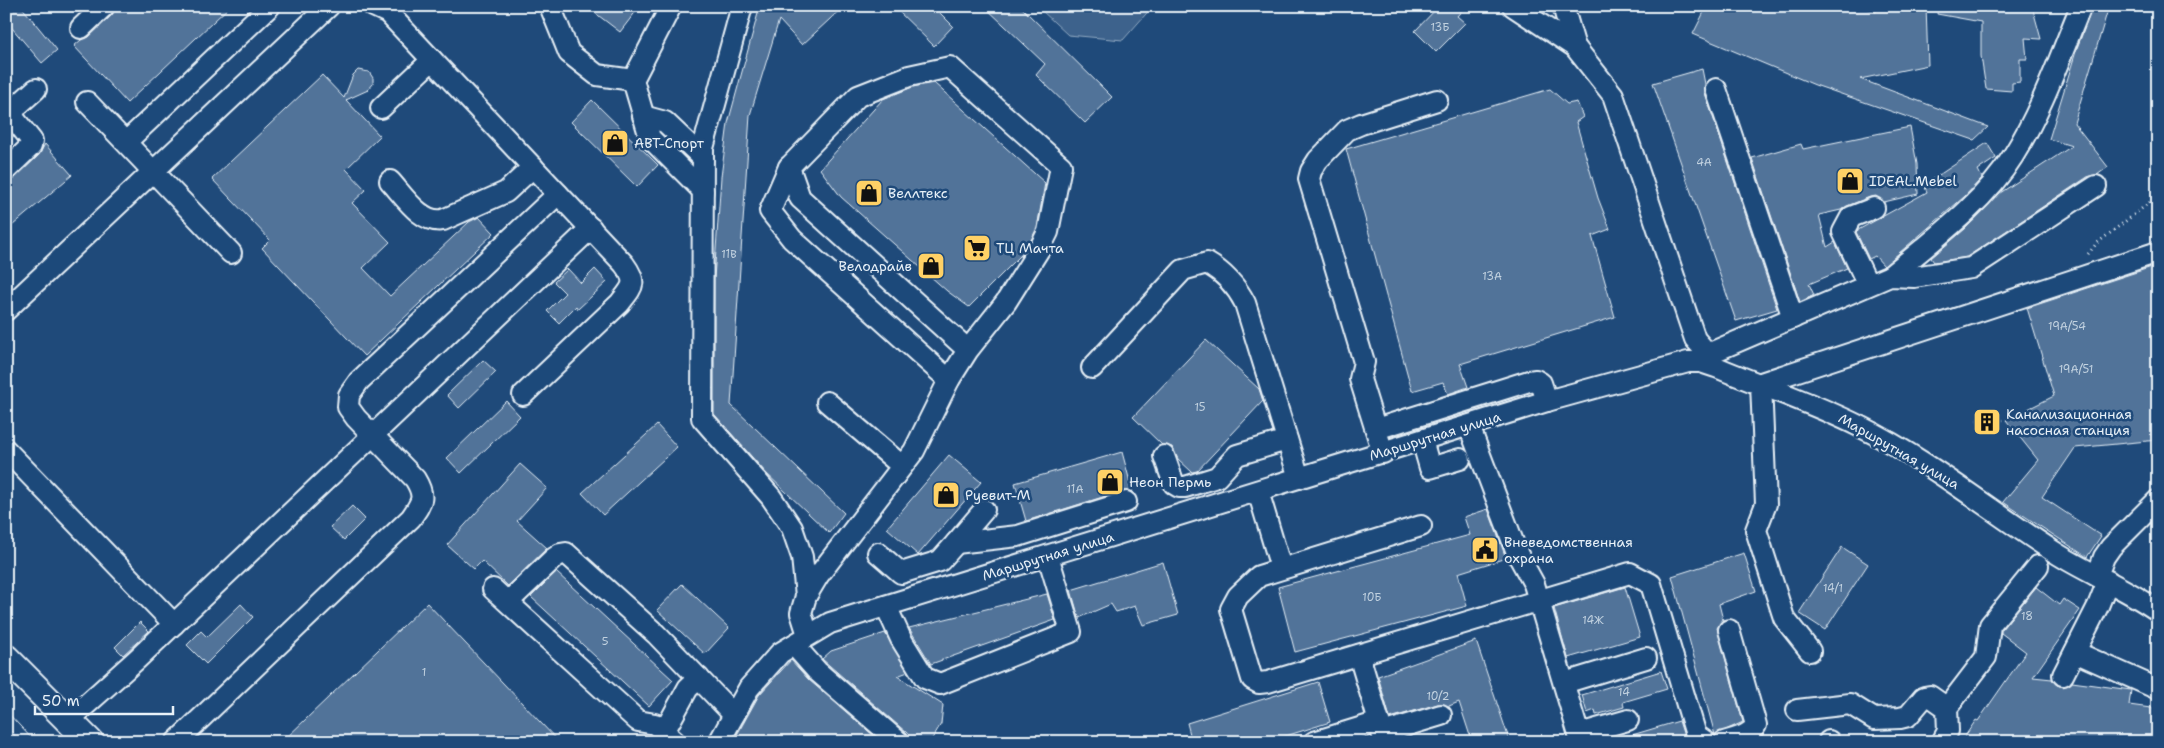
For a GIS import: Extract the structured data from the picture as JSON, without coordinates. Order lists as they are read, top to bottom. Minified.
{"streets":{"street":["Маршрутная улица"]},"places":{"shop":["АВТ-Спорт","IDEAL.Mebel","Веллтекс","Велодрайв","Неон Пермь","Руевит-М"],"supermarket":["ТЦ Мачта"],"building":["Канализационная насосная станция"],"public building":["Вневедомственная охрана"]},"house_numbers":["13Б","4А","11В","13А","19А/54","19А/51","15","11А","14/1","10Б","18","14Ж","5","1","14","10/2"],"scale_bar":"50 m"}
